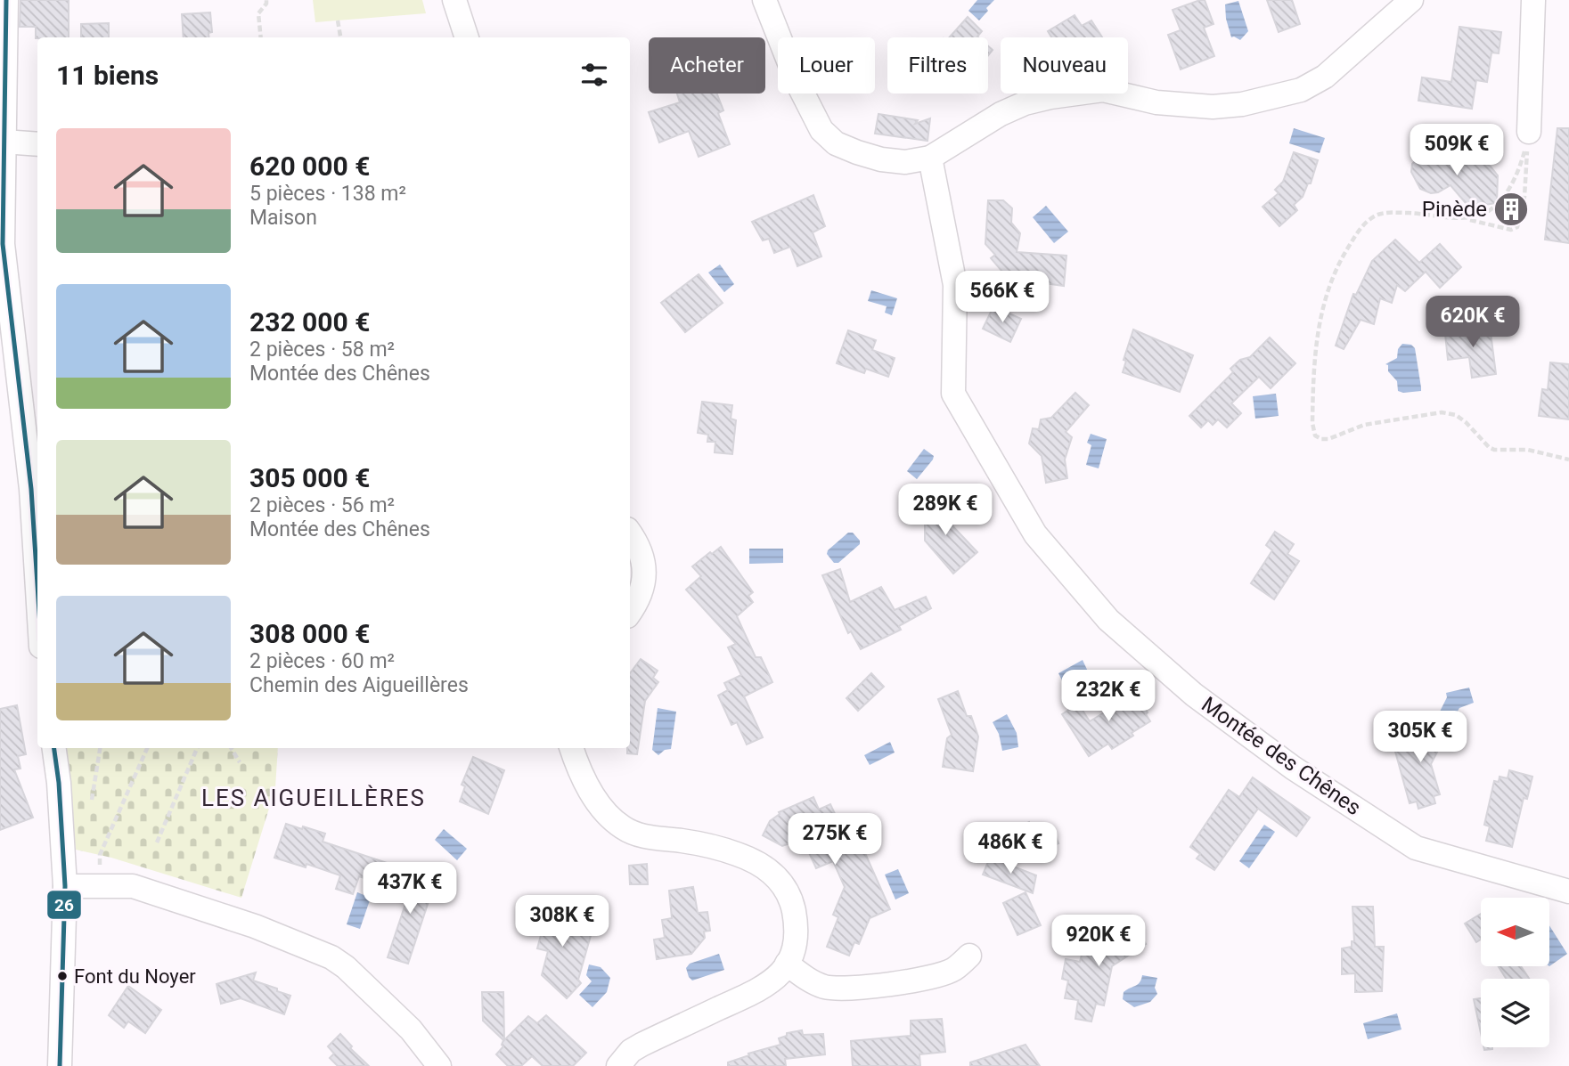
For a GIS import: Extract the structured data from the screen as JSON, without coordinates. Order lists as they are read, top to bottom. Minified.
{"streets":{"street":["Montée des Chênes"]},"districts":["LES AIGUEILLÈRES"],"places":{"building":["Pinède"],"other":["Font du Noyer"]},"lines":["transit line 26"],"north":"left","page":{"chip":["Acheter","Louer","Filtres","Nouveau"],"heading":"11 biens","list":[{"name":"620 000 €","note":"5 pièces · 138 m² · Maison"},{"name":"232 000 €","note":"2 pièces · 58 m² · Montée des Chênes"},{"name":"305 000 €","note":"2 pièces · 56 m² · Montée des Chênes"},{"name":"308 000 €","note":"2 pièces · 60 m² · Chemin des Aigueillères"}],"price":["509K €","566K €","620K €","289K €","232K €","305K €","275K €","486K €","437K €","308K €","920K €"]}}
